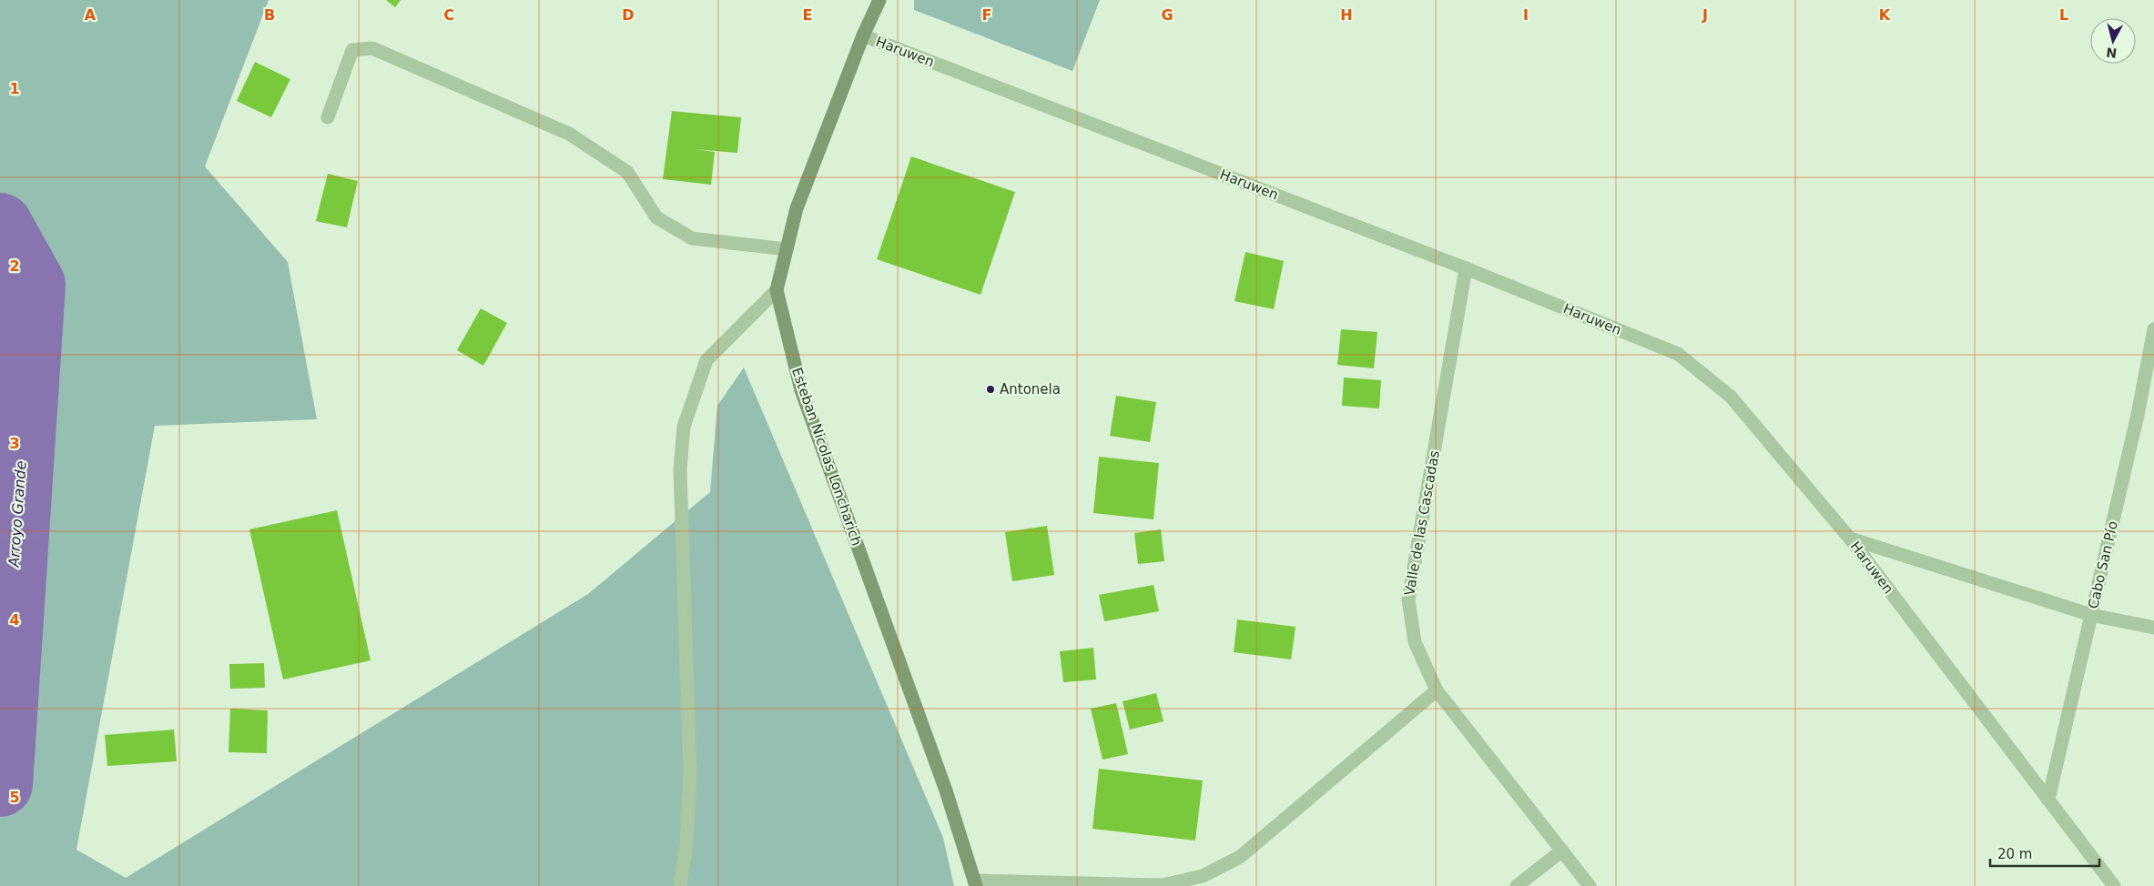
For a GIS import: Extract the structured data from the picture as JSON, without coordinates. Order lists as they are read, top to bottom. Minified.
{"streets":{"street":["Haruwen","Esteban Nicolas Loncharich","Valle de las Cascadas","Cabo San Pío"]},"crossings":[["Haruwen","Esteban Nicolas Loncharich"],["Haruwen","Valle de las Cascadas"],["Haruwen","Cabo San Pío"]],"water":["Arroyo Grande"],"places":["Antonela"],"scale_bar":"20 m","north":"bottom","grid":{"columns":["A","B","C","D","E","F","G","H","I","J","K","L"],"rows":["1","2","3","4","5"]}}
